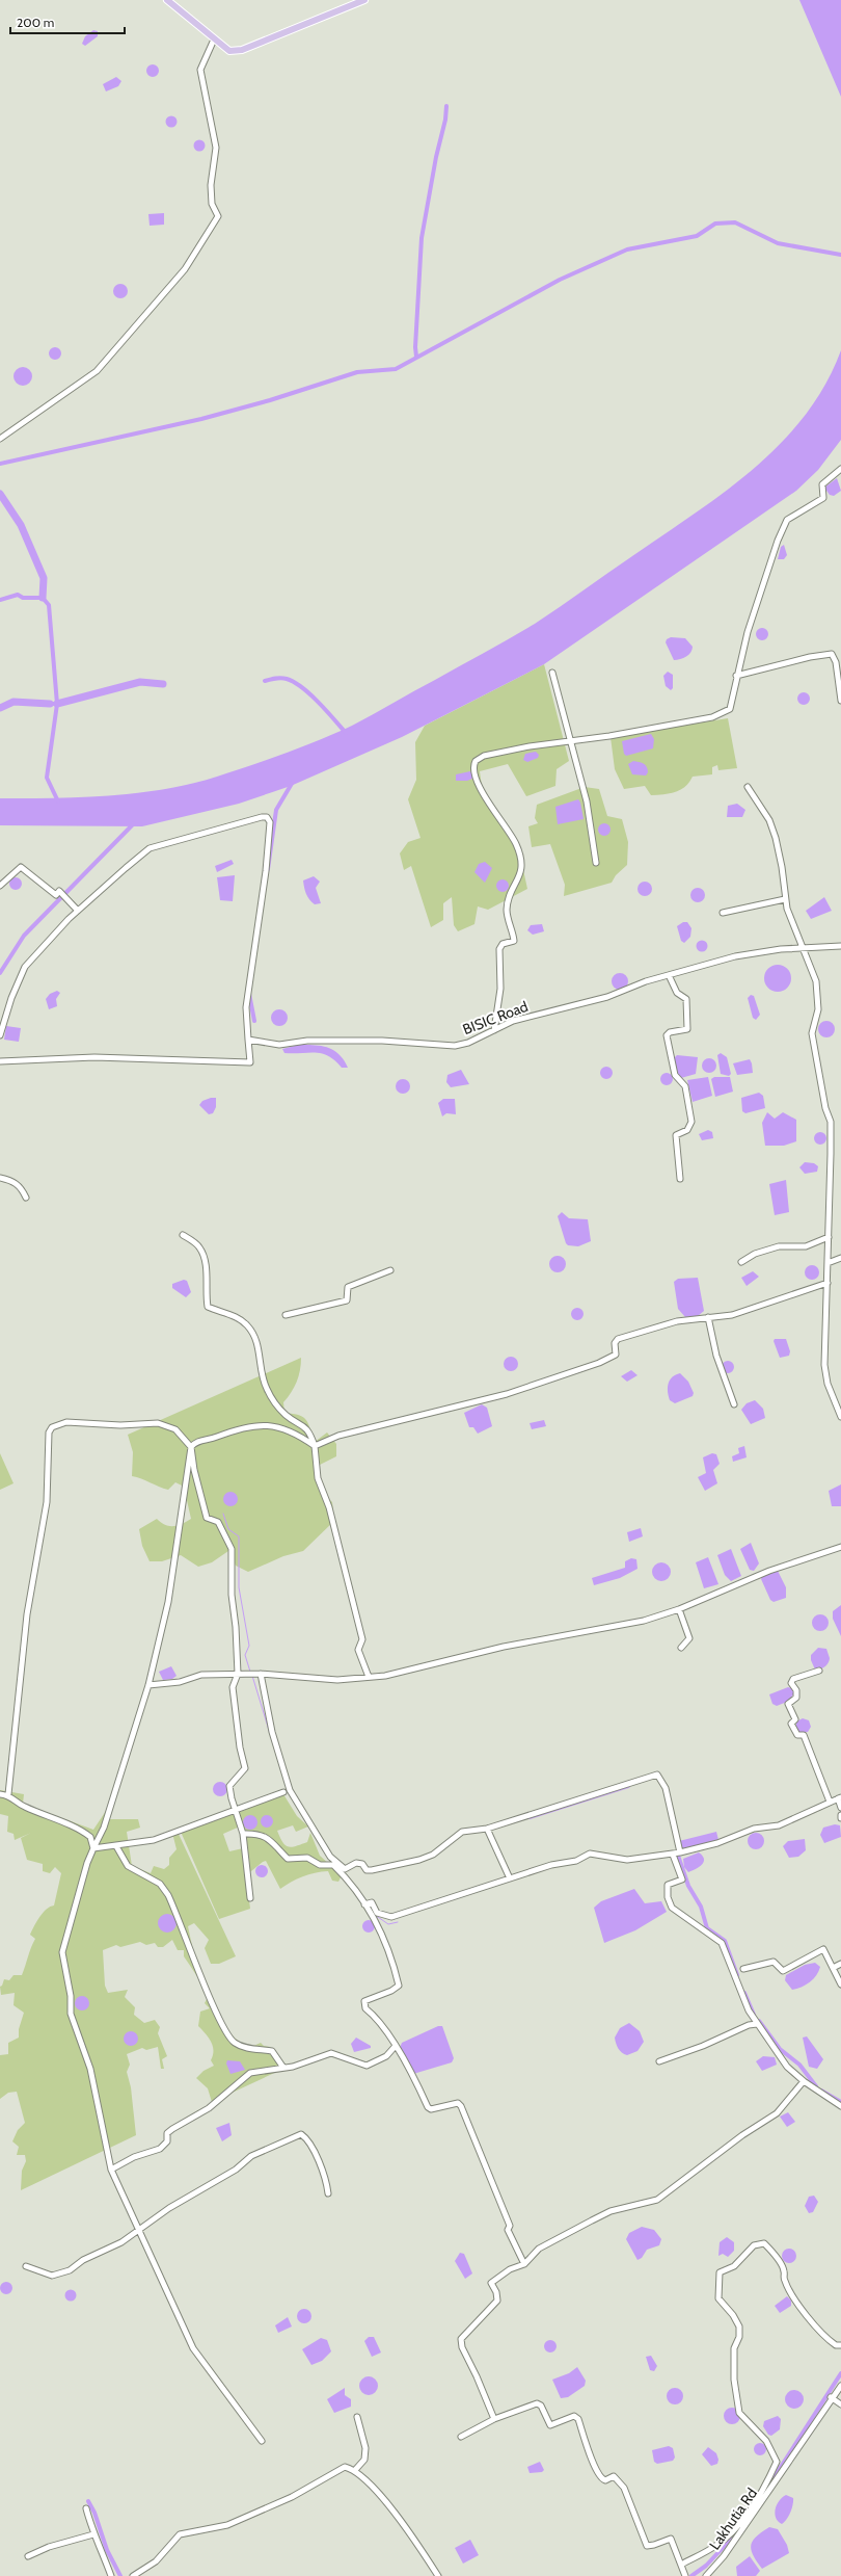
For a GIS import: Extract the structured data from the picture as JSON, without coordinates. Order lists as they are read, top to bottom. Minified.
{"streets":{"street":["BISIC Road","Lakhutia Rd"]},"scale_bar":"200 m"}
